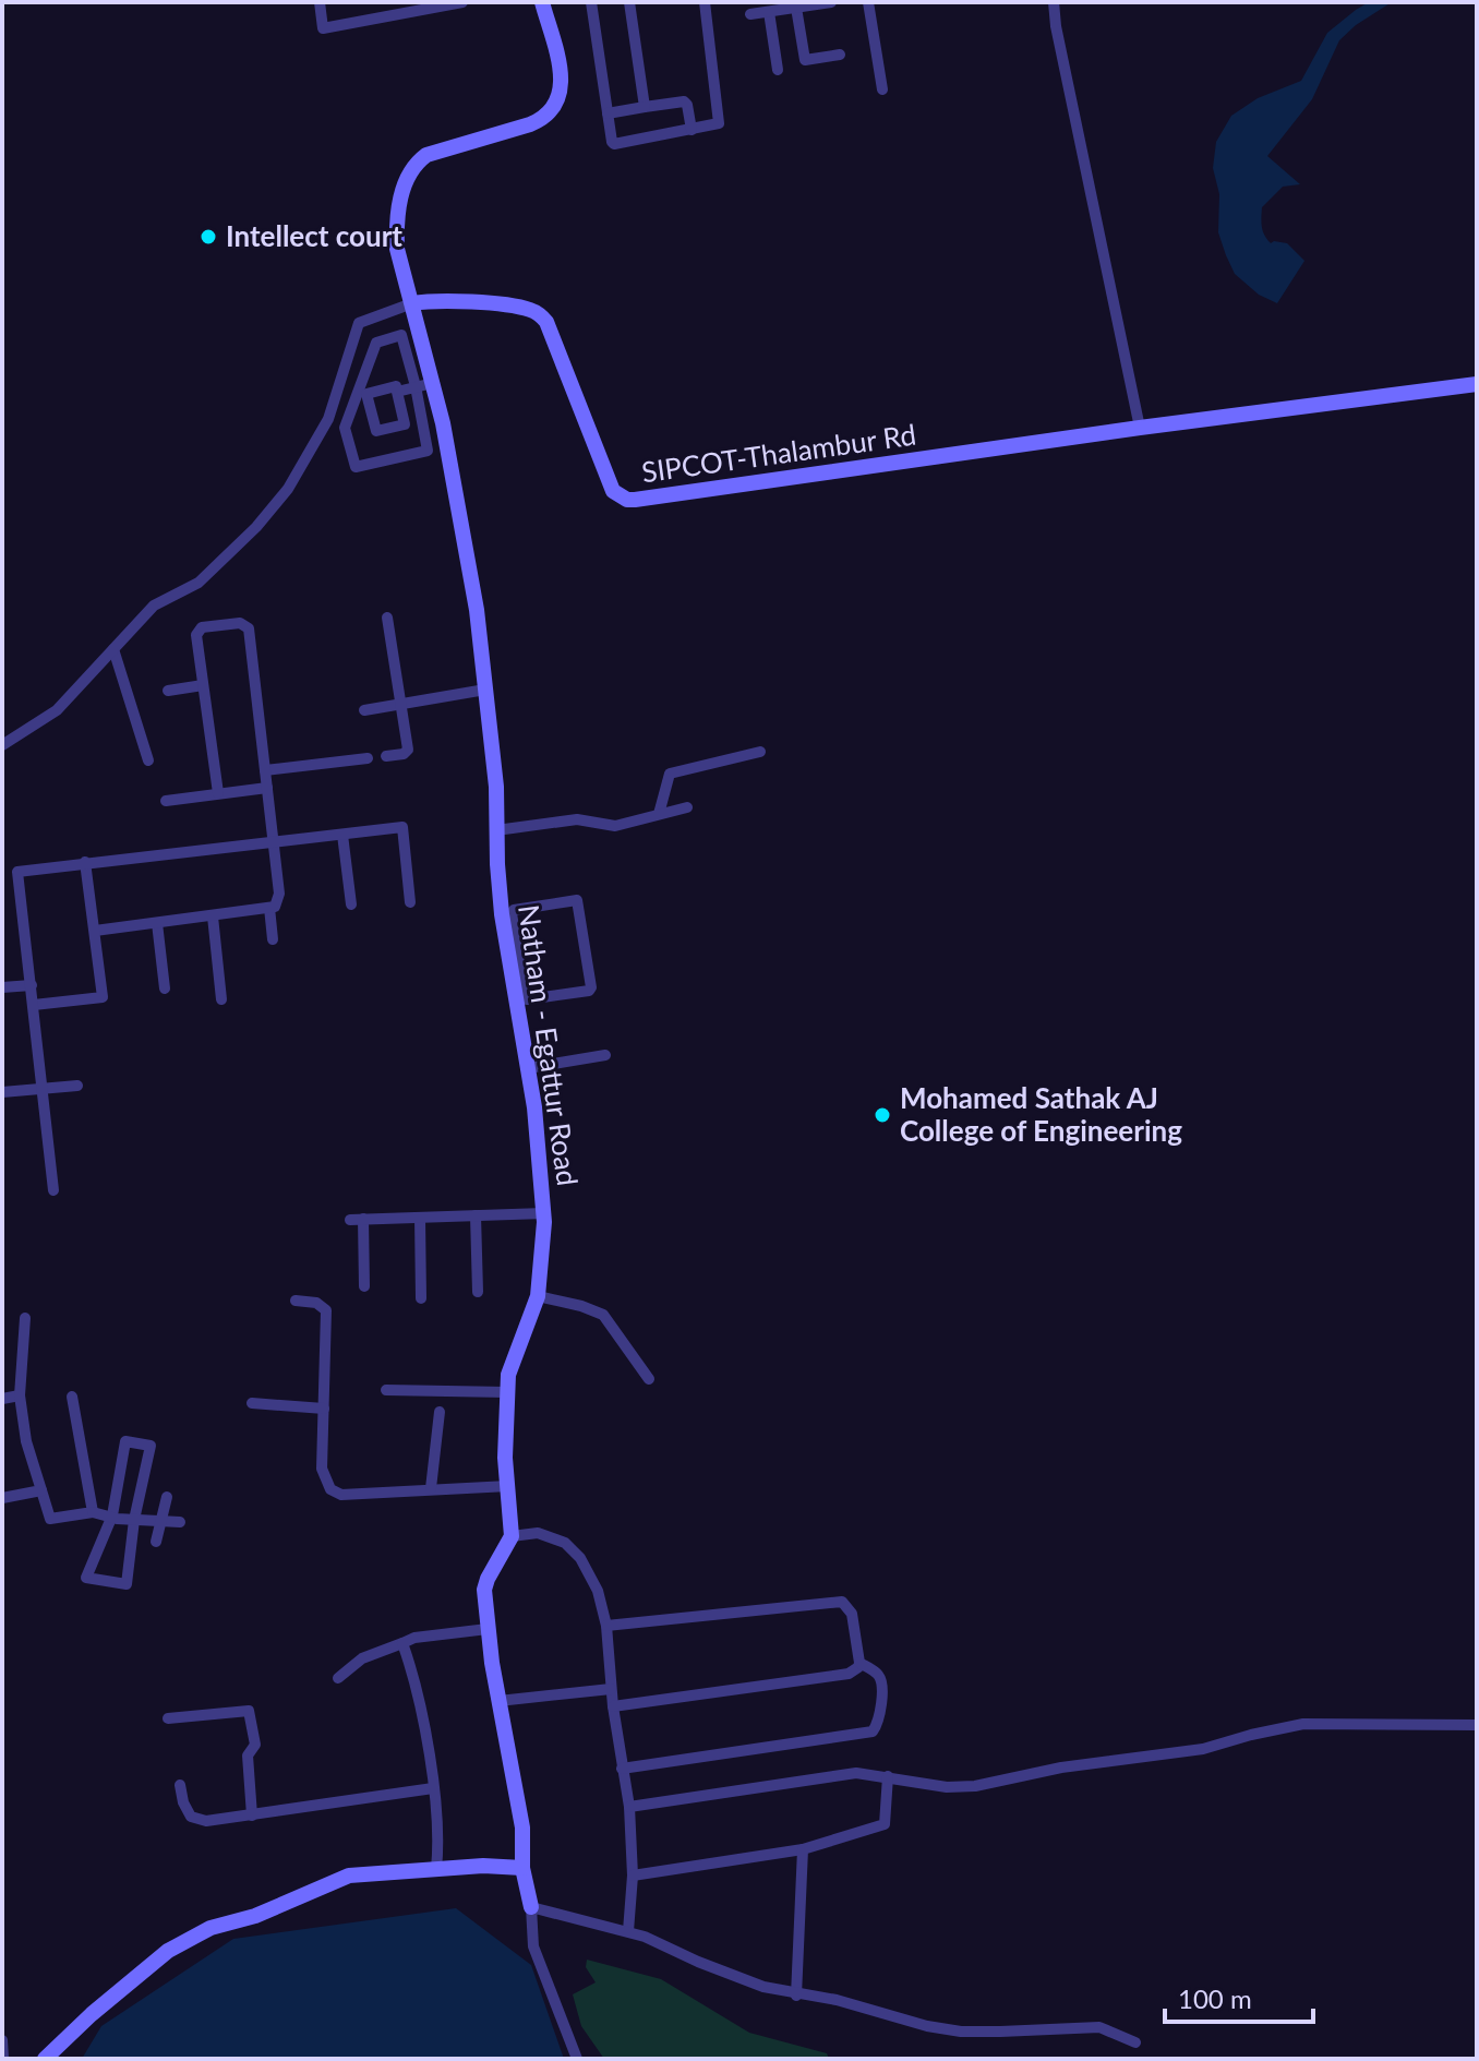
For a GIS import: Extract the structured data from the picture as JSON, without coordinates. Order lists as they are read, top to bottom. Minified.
{"streets":{"street":["SIPCOT-Thalambur Rd","Natham - Egattur Road"]},"crossings":[["SIPCOT-Thalambur Rd","Natham - Egattur Road"]],"places":["Intellect court","Mohamed Sathak AJ College of Engineering"],"scale_bar":"100 m"}
